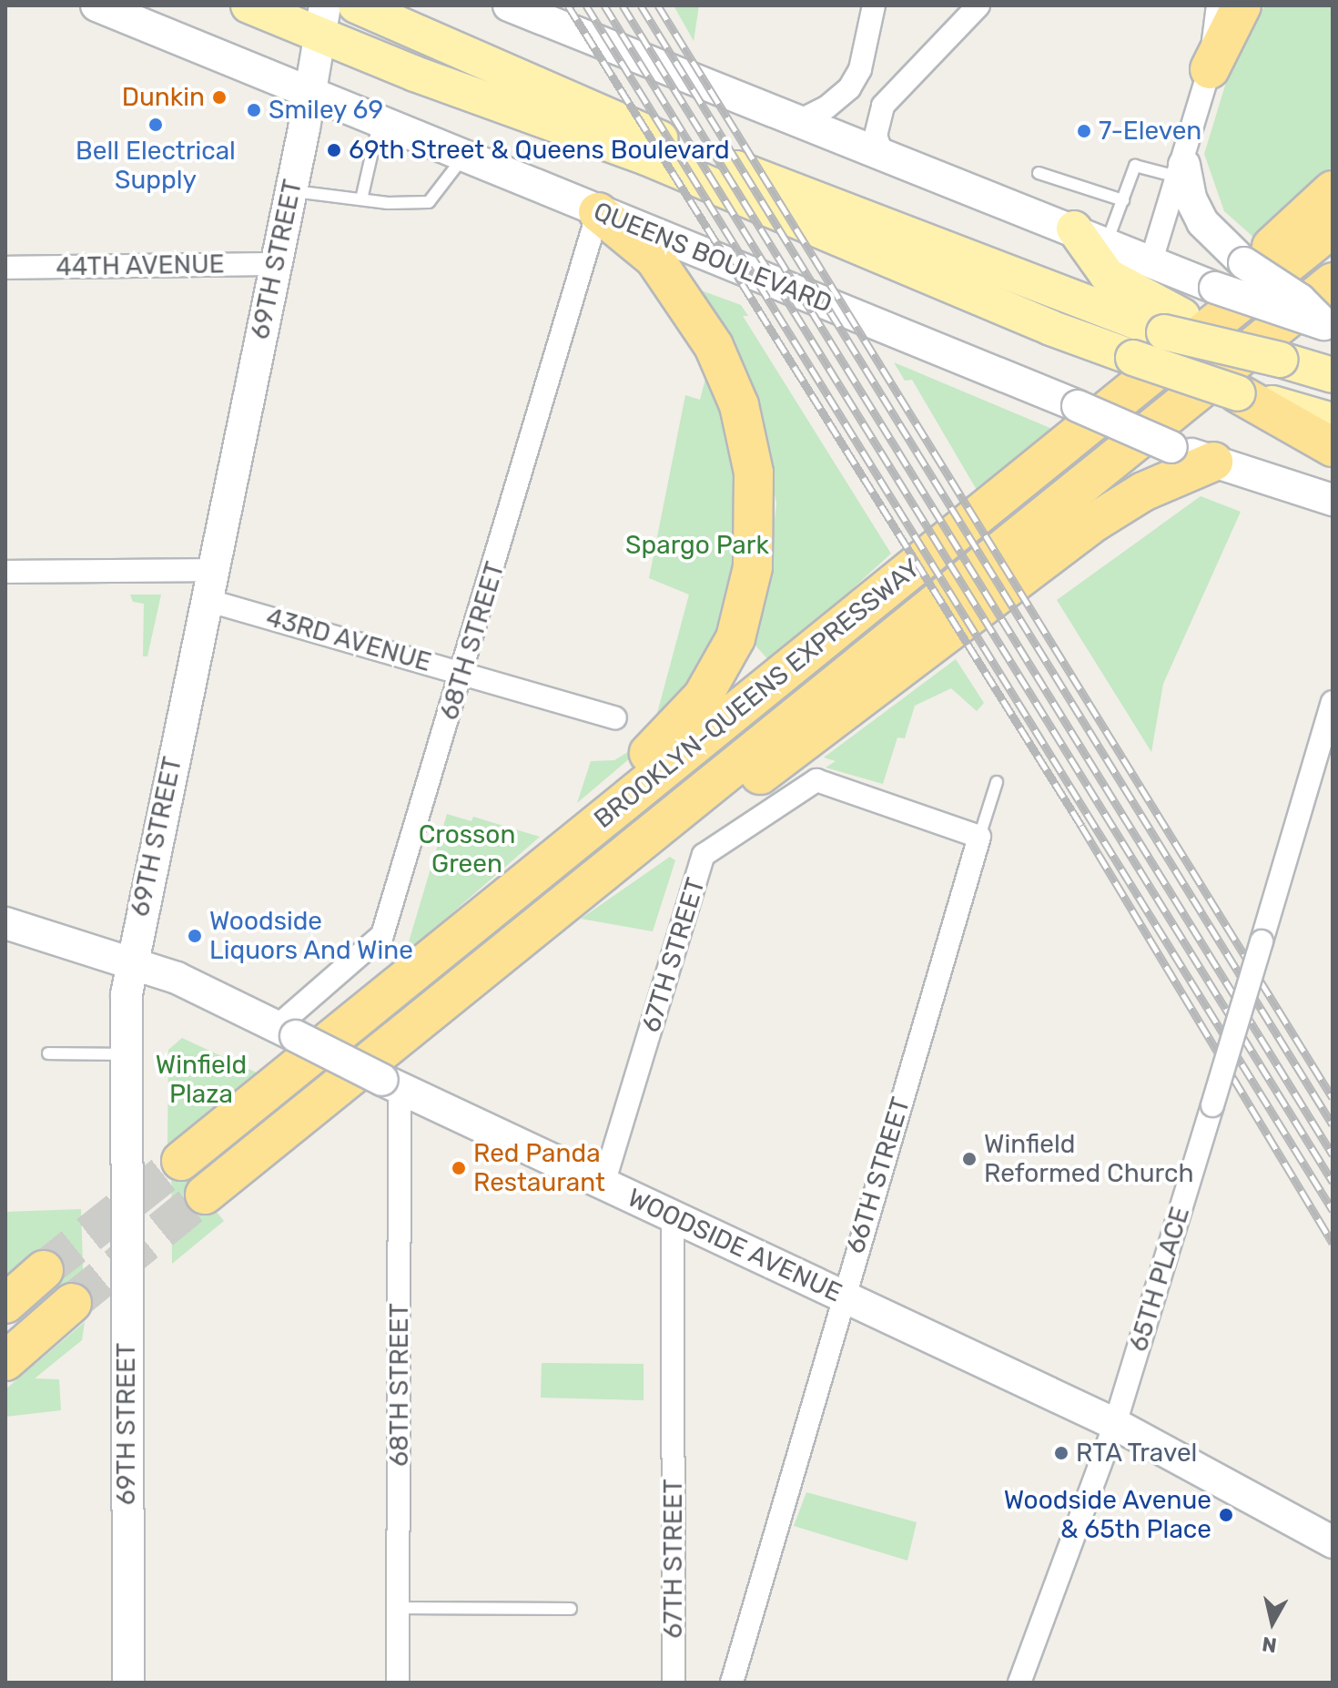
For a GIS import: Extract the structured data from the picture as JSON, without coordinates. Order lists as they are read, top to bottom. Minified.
{"streets":{"highway":["BROOKLYN-QUEENS EXPRESSWAY"],"street":["QUEENS BOULEVARD","69TH STREET","44TH AVENUE","43RD AVENUE","68TH STREET","67TH STREET","66TH STREET","WOODSIDE AVENUE","65TH PLACE"]},"crossings":[["QUEENS BOULEVARD","69TH STREET"],["QUEENS BOULEVARD","68TH STREET"],["69TH STREET","44TH AVENUE"],["69TH STREET","43RD AVENUE"],["69TH STREET","WOODSIDE AVENUE"],["43RD AVENUE","68TH STREET"],["68TH STREET","WOODSIDE AVENUE"],["67TH STREET","66TH STREET"],["67TH STREET","WOODSIDE AVENUE"],["66TH STREET","WOODSIDE AVENUE"],["WOODSIDE AVENUE","65TH PLACE"]],"parks":["Spargo Park","Crosson Green","Winfield Plaza"],"places":["Dunkin","Smiley 69","Bell Electrical Supply","7-Eleven","69th Street & Queens Boulevard","Woodside Liquors And Wine","Winfield Reformed Church","Red Panda Restaurant","RTA Travel","Woodside Avenue & 65th Place"],"north":"bottom"}
